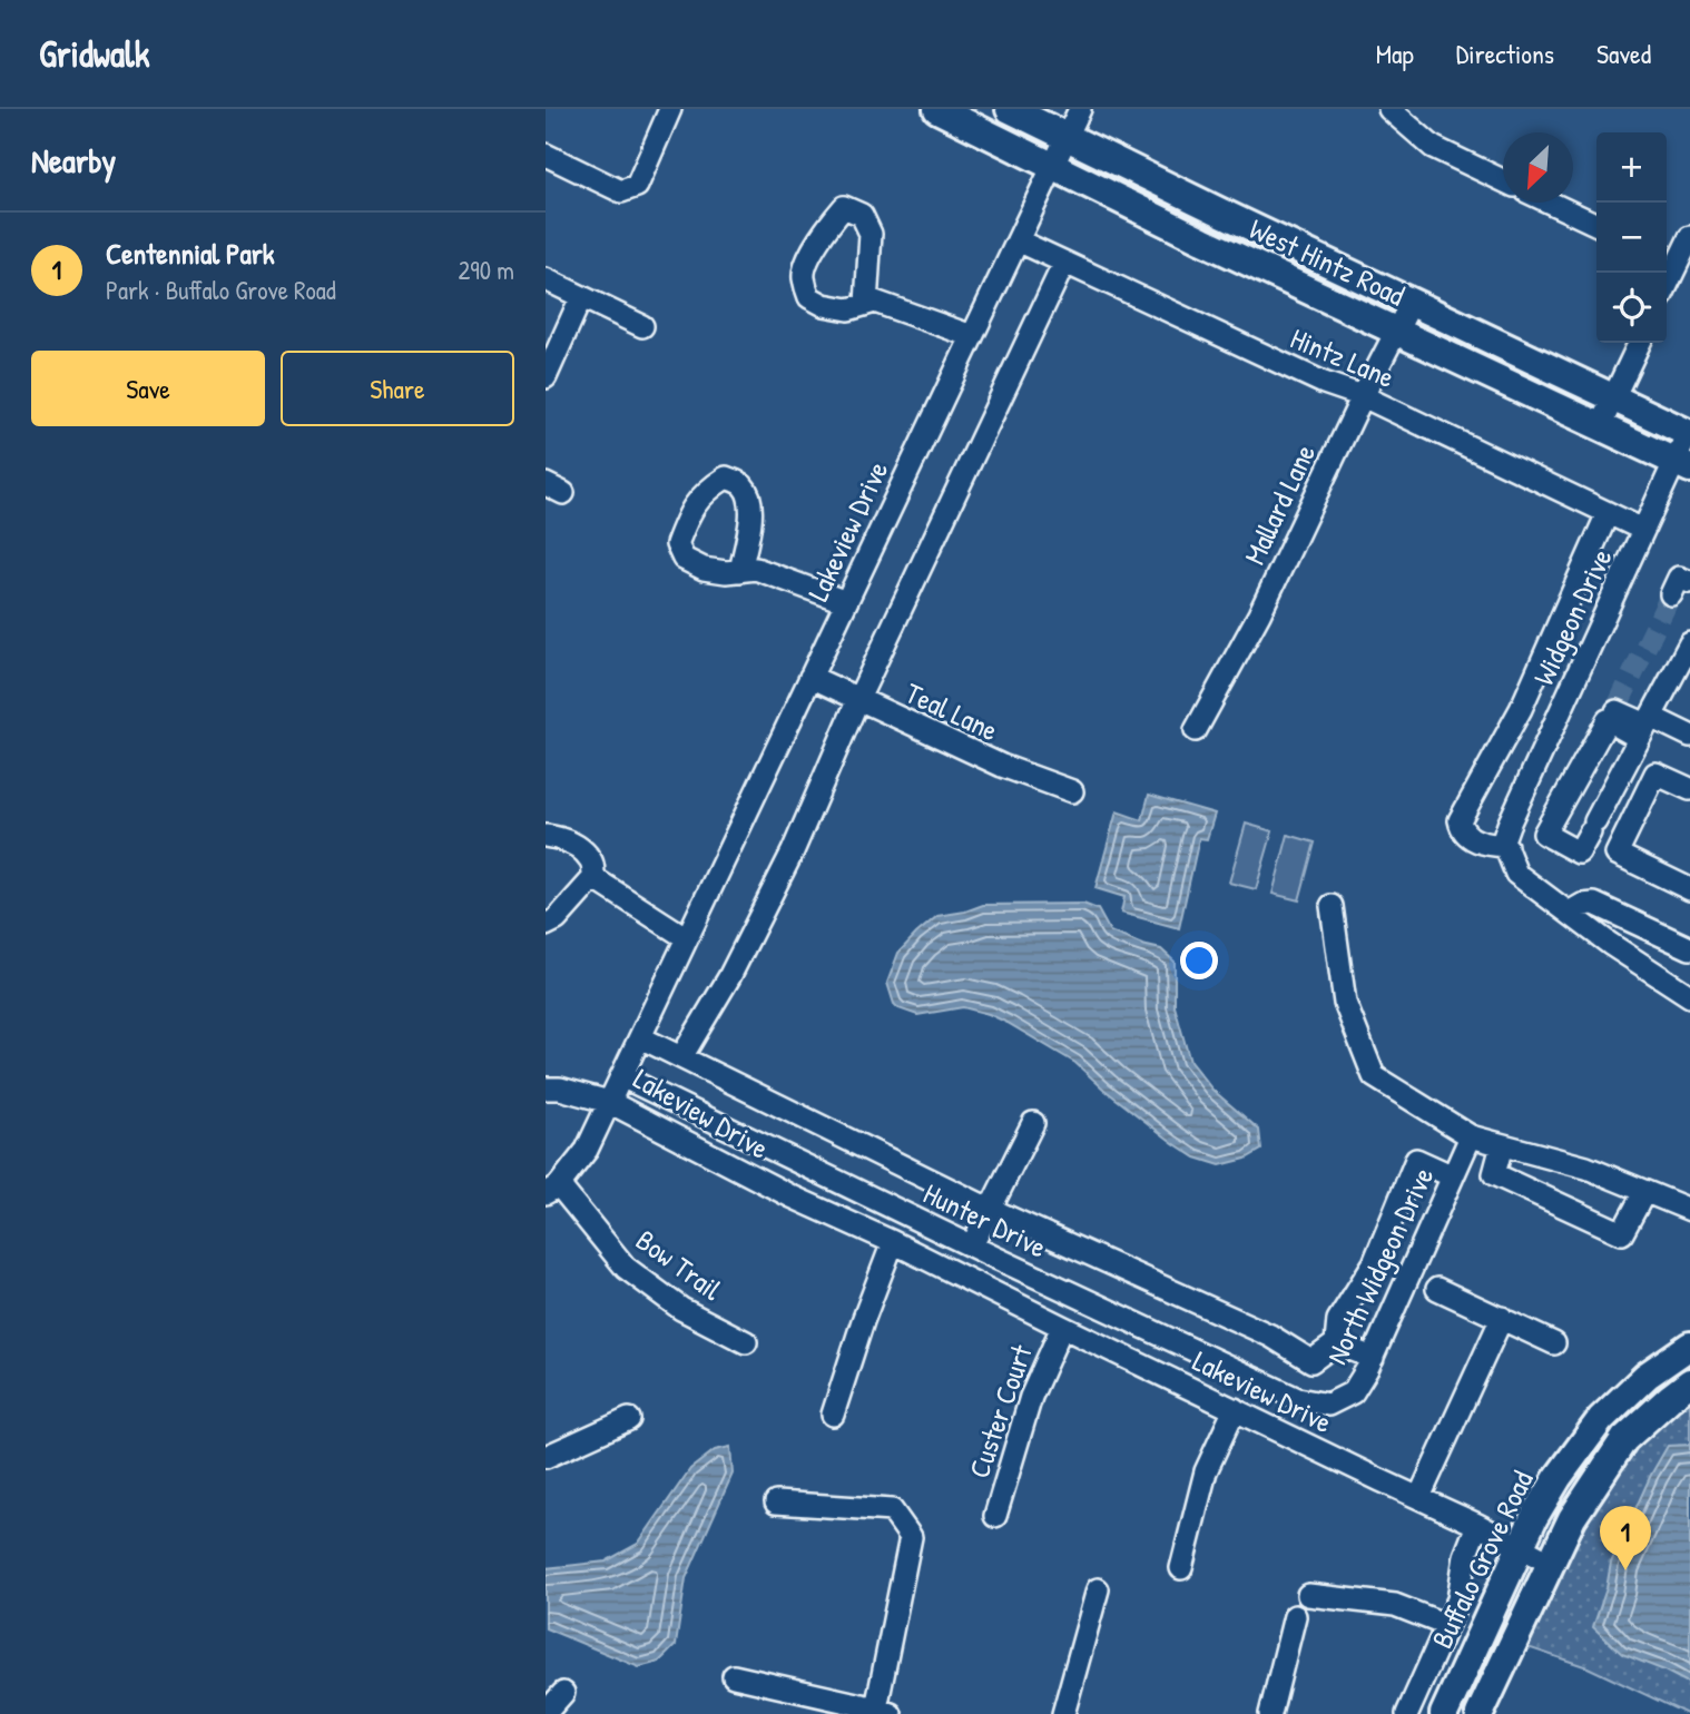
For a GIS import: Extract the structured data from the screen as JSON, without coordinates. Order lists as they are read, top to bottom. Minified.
{"streets":{"main road":["West Hintz Road","Buffalo Grove Road"],"street":["Hintz Lane","Mallard Lane","Lakeview Drive","Widgeon Drive","Teal Lane","Hunter Drive","Bow Trail","North Widgeon Drive","Custer Court"]},"crossings":[["West Hintz Road","Mallard Lane"],["West Hintz Road","Lakeview Drive"],["West Hintz Road","Widgeon Drive"],["Hintz Lane","Mallard Lane"],["Hintz Lane","Lakeview Drive"],["Hintz Lane","Widgeon Drive"],["Lakeview Drive","Teal Lane"],["Lakeview Drive","Hunter Drive"],["Lakeview Drive","Custer Court"],["Lakeview Drive","Buffalo Grove Road"],["Hunter Drive","North Widgeon Drive"]],"north":"bottom left","page":{"header":"Gridwalk","nav":["Map","Directions","Saved"],"heading":"Nearby","map_buttons":["+","−"],"list":[{"mark":"1","name":"Centennial Park","note":"Park · Buffalo Grove Road","value":"290 m"}],"buttons":["Save","Share"],"pins":"1"}}
